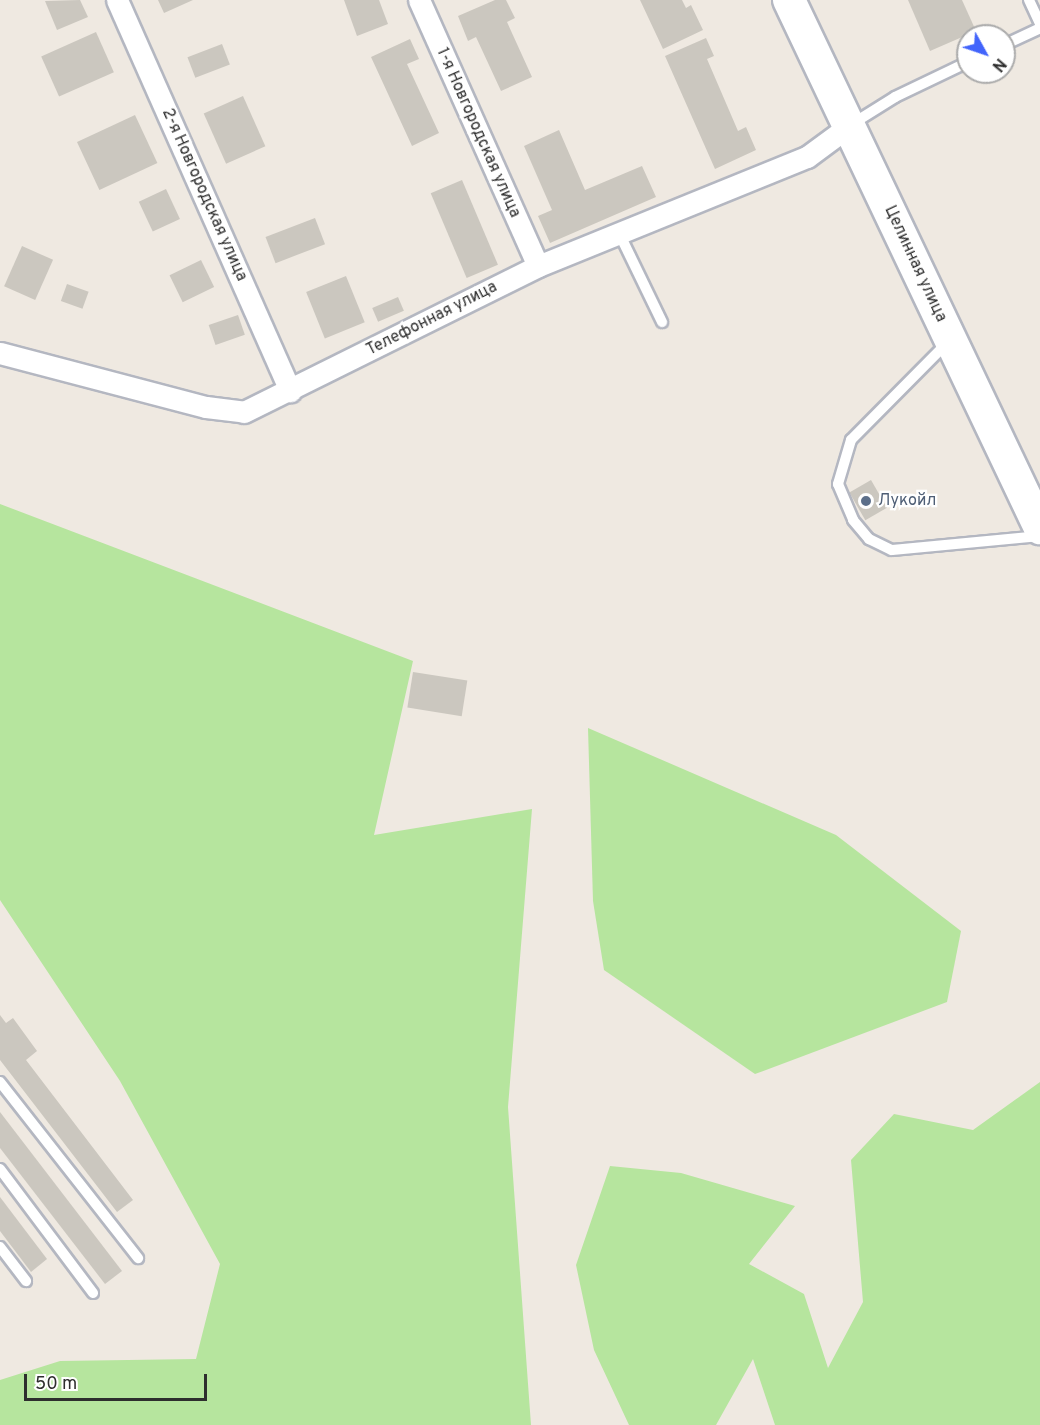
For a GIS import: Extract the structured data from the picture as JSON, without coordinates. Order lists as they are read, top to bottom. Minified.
{"streets":{"main road":["Целинная улица"],"street":["1-я Новгородская улица","2-я Новгородская улица","Телефонная улица"]},"crossings":[["1-я Новгородская улица","Телефонная улица"],["2-я Новгородская улица","Телефонная улица"],["Целинная улица","Телефонная улица"]],"places":["Лукойл"],"scale_bar":"50 m","north":"bottom right"}
